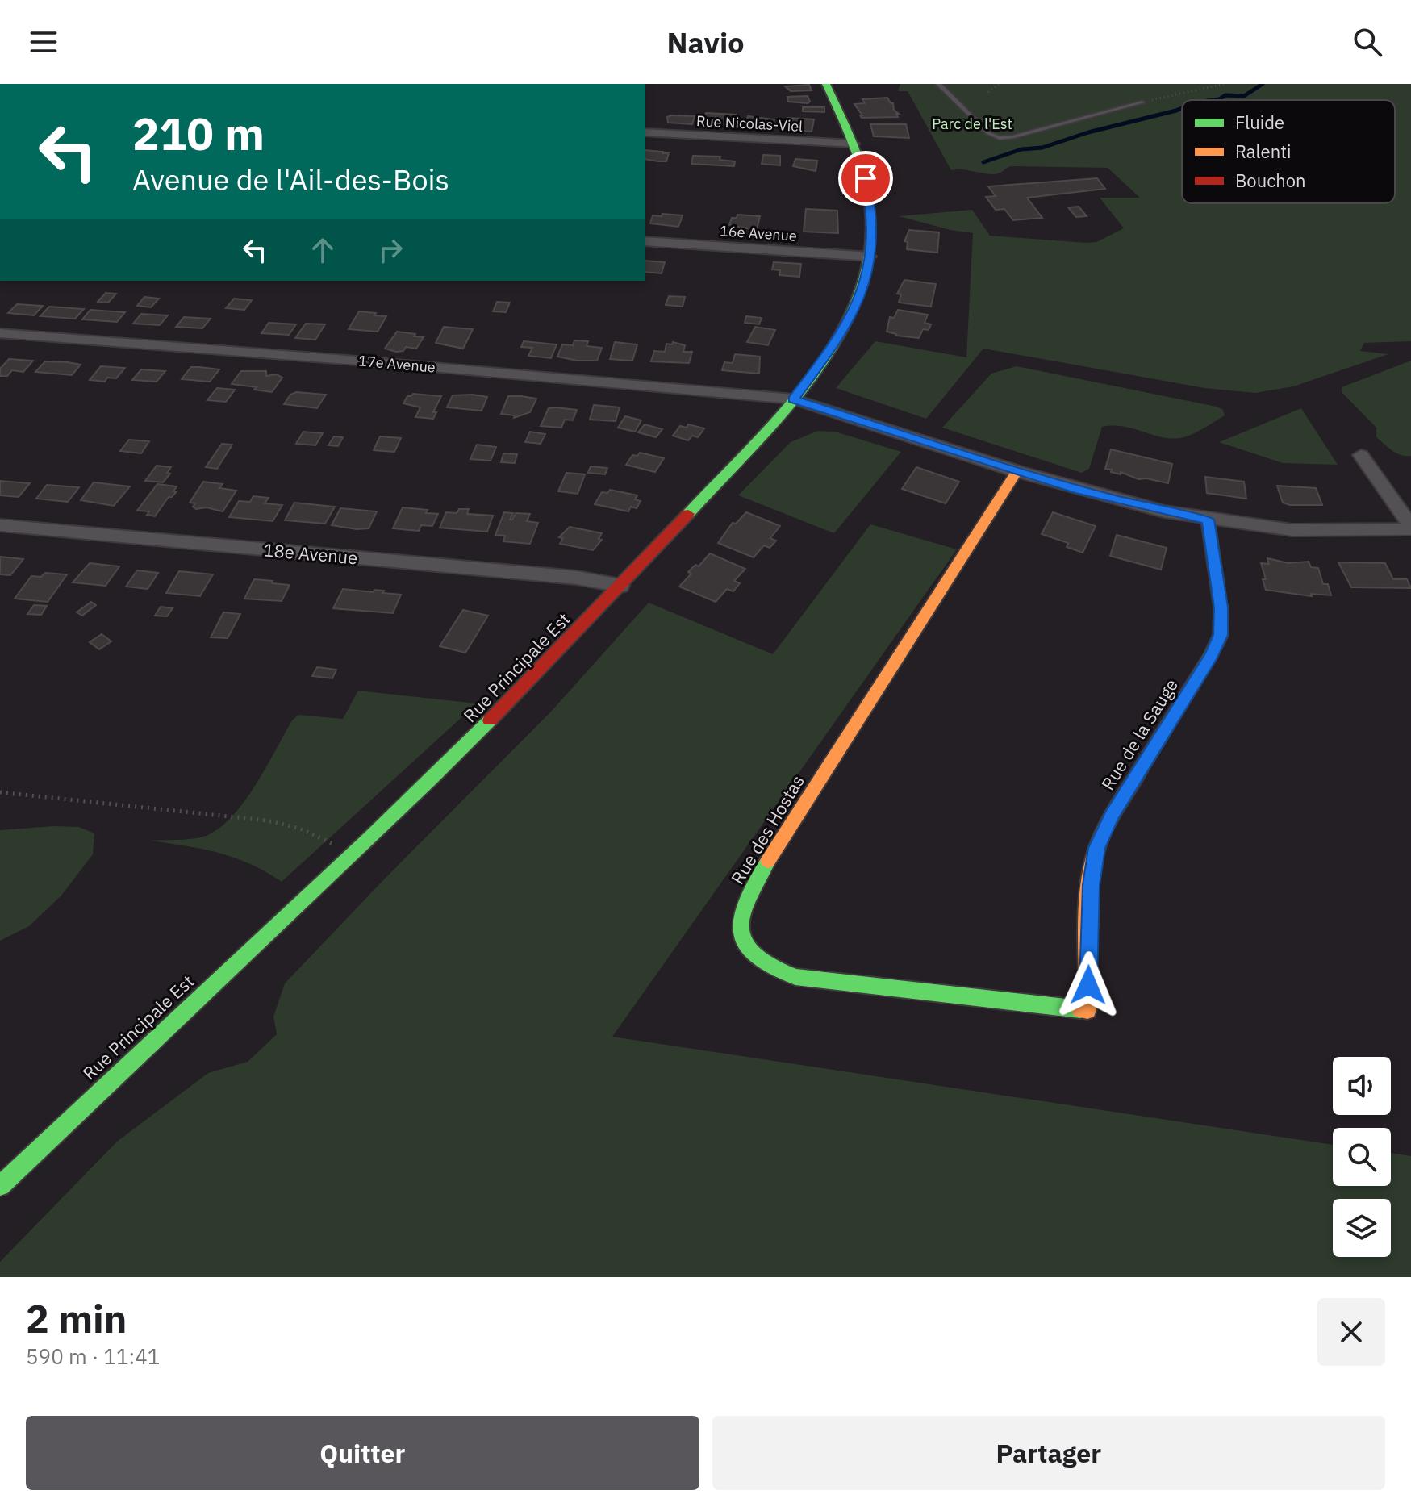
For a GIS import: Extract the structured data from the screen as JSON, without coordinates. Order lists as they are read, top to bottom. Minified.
{"streets":{"main road":["Rue Principale Est","Rue de la Sauge","Rue des Hostas"],"street":["Rue Nicolas-Viel","16e Avenue","17e Avenue","18e Avenue"]},"crossings":[["Rue Nicolas-Viel","Rue Principale Est"],["16e Avenue","Rue Principale Est"],["17e Avenue","Rue Principale Est"],["17e Avenue","Rue de la Sauge"],["17e Avenue","Rue des Hostas"],["18e Avenue","Rue Principale Est"],["Rue de la Sauge","Rue des Hostas"]],"parks":["Parc de l'Est"],"legend":["Fluide","Ralenti","Bouchon"],"page":{"header":"Navio","turn":["210 m","Avenue de l'Ail-des-Bois"],"heading":["2 min","590 m · 11:41"],"buttons":["Quitter","Partager"]}}
